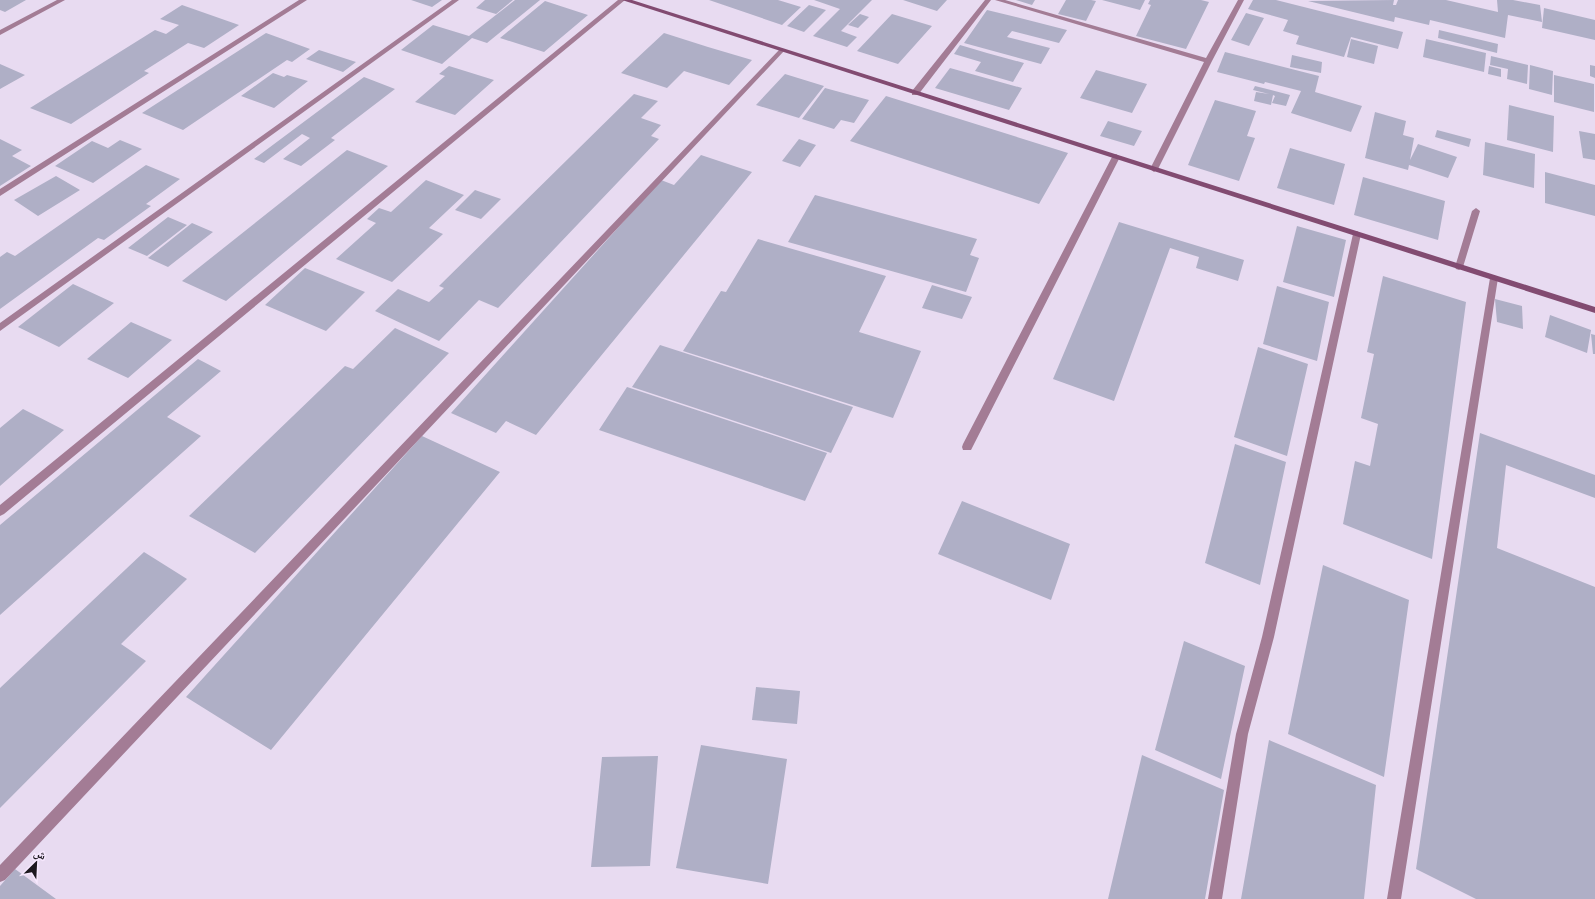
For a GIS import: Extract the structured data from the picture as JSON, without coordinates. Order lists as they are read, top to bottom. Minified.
{"north":"top right"}
